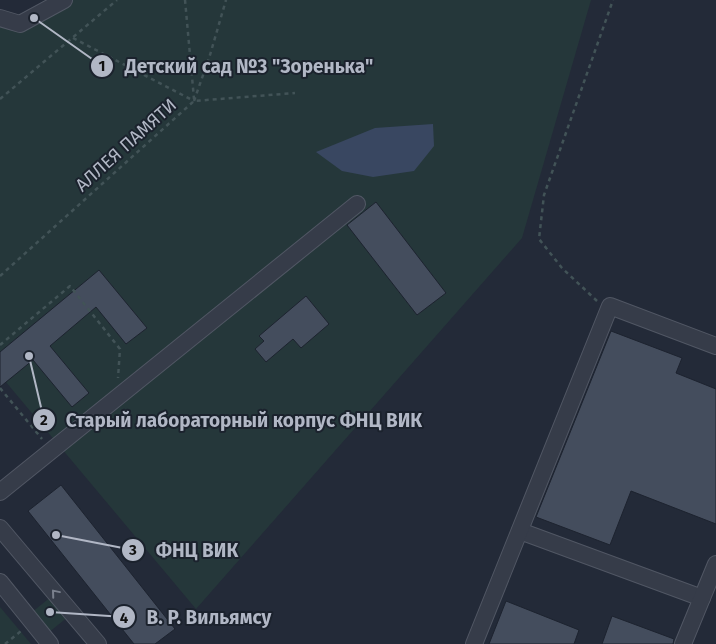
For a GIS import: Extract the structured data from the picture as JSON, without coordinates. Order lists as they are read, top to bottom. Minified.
{"streets":{"path":["АЛЛЕЯ ПАМЯТИ"]},"places":["Детский сад №3 \"Зоренька\"","Старый лабораторный корпус ФНЦ ВИК","ФНЦ ВИК","В. Р. Вильямсу"]}
